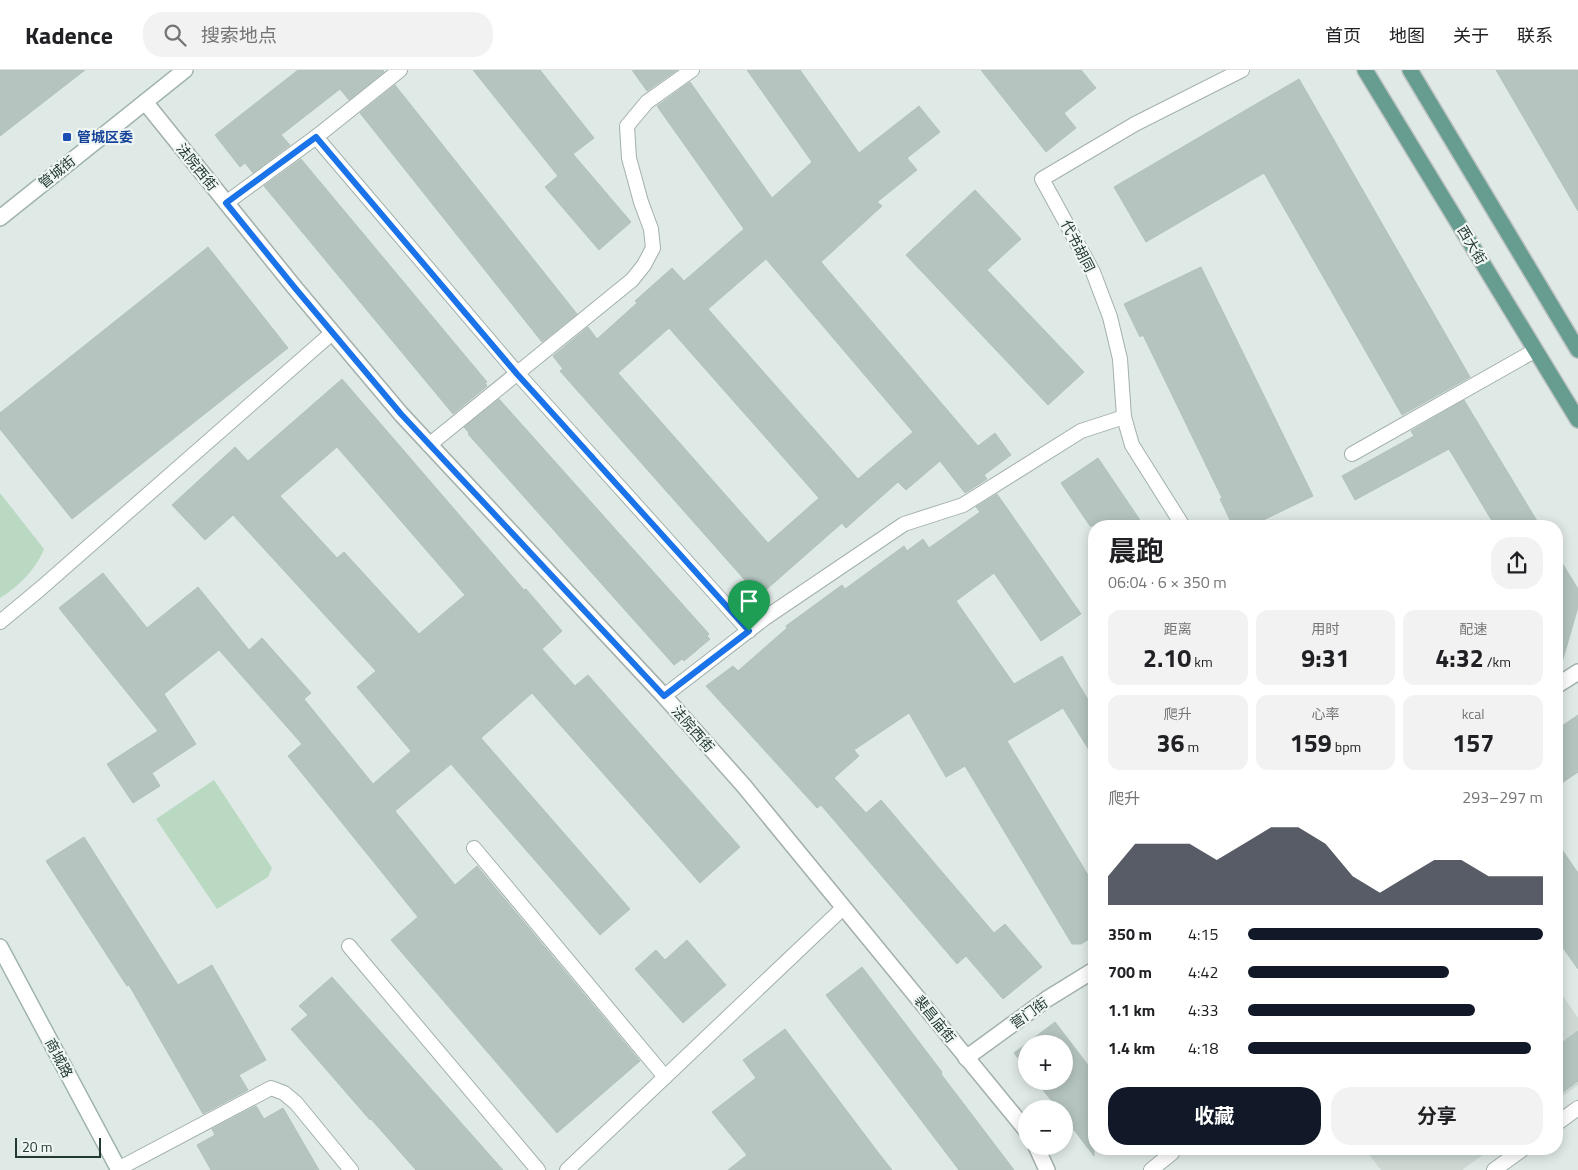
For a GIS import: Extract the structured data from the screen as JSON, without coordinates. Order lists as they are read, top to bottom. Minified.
{"streets":{"main road":["西大街"],"street":["法院西街","管城街","营门街","裴昌庙街","商城路"],"lane":["代书胡同"]},"crossings":[["法院西街","管城街"],["法院西街","裴昌庙街"],["营门街","裴昌庙街"]],"places":{"transit":["管城区委"]},"scale_bar":"20 m","page":{"header":"Kadence","search":"搜索地点","nav":["首页","地图","关于","联系"],"heading":["晨跑","06:04 · 6 × 350 m"],"stats":[["距离","2.10 km"],["用时","9:31"],["配速","4:32 /km"],["爬升","36 m"],["心率","159 bpm"],["kcal","157"]],"chart":["爬升","293–297 m"],"list":[{"name":"350 m","note":"4:15"},{"name":"700 m","note":"4:42"},{"name":"1.1 km","note":"4:33"},{"name":"1.4 km","note":"4:18"}],"map_buttons":["+","−"],"buttons":["收藏","分享"],"scale":"20 m"}}
